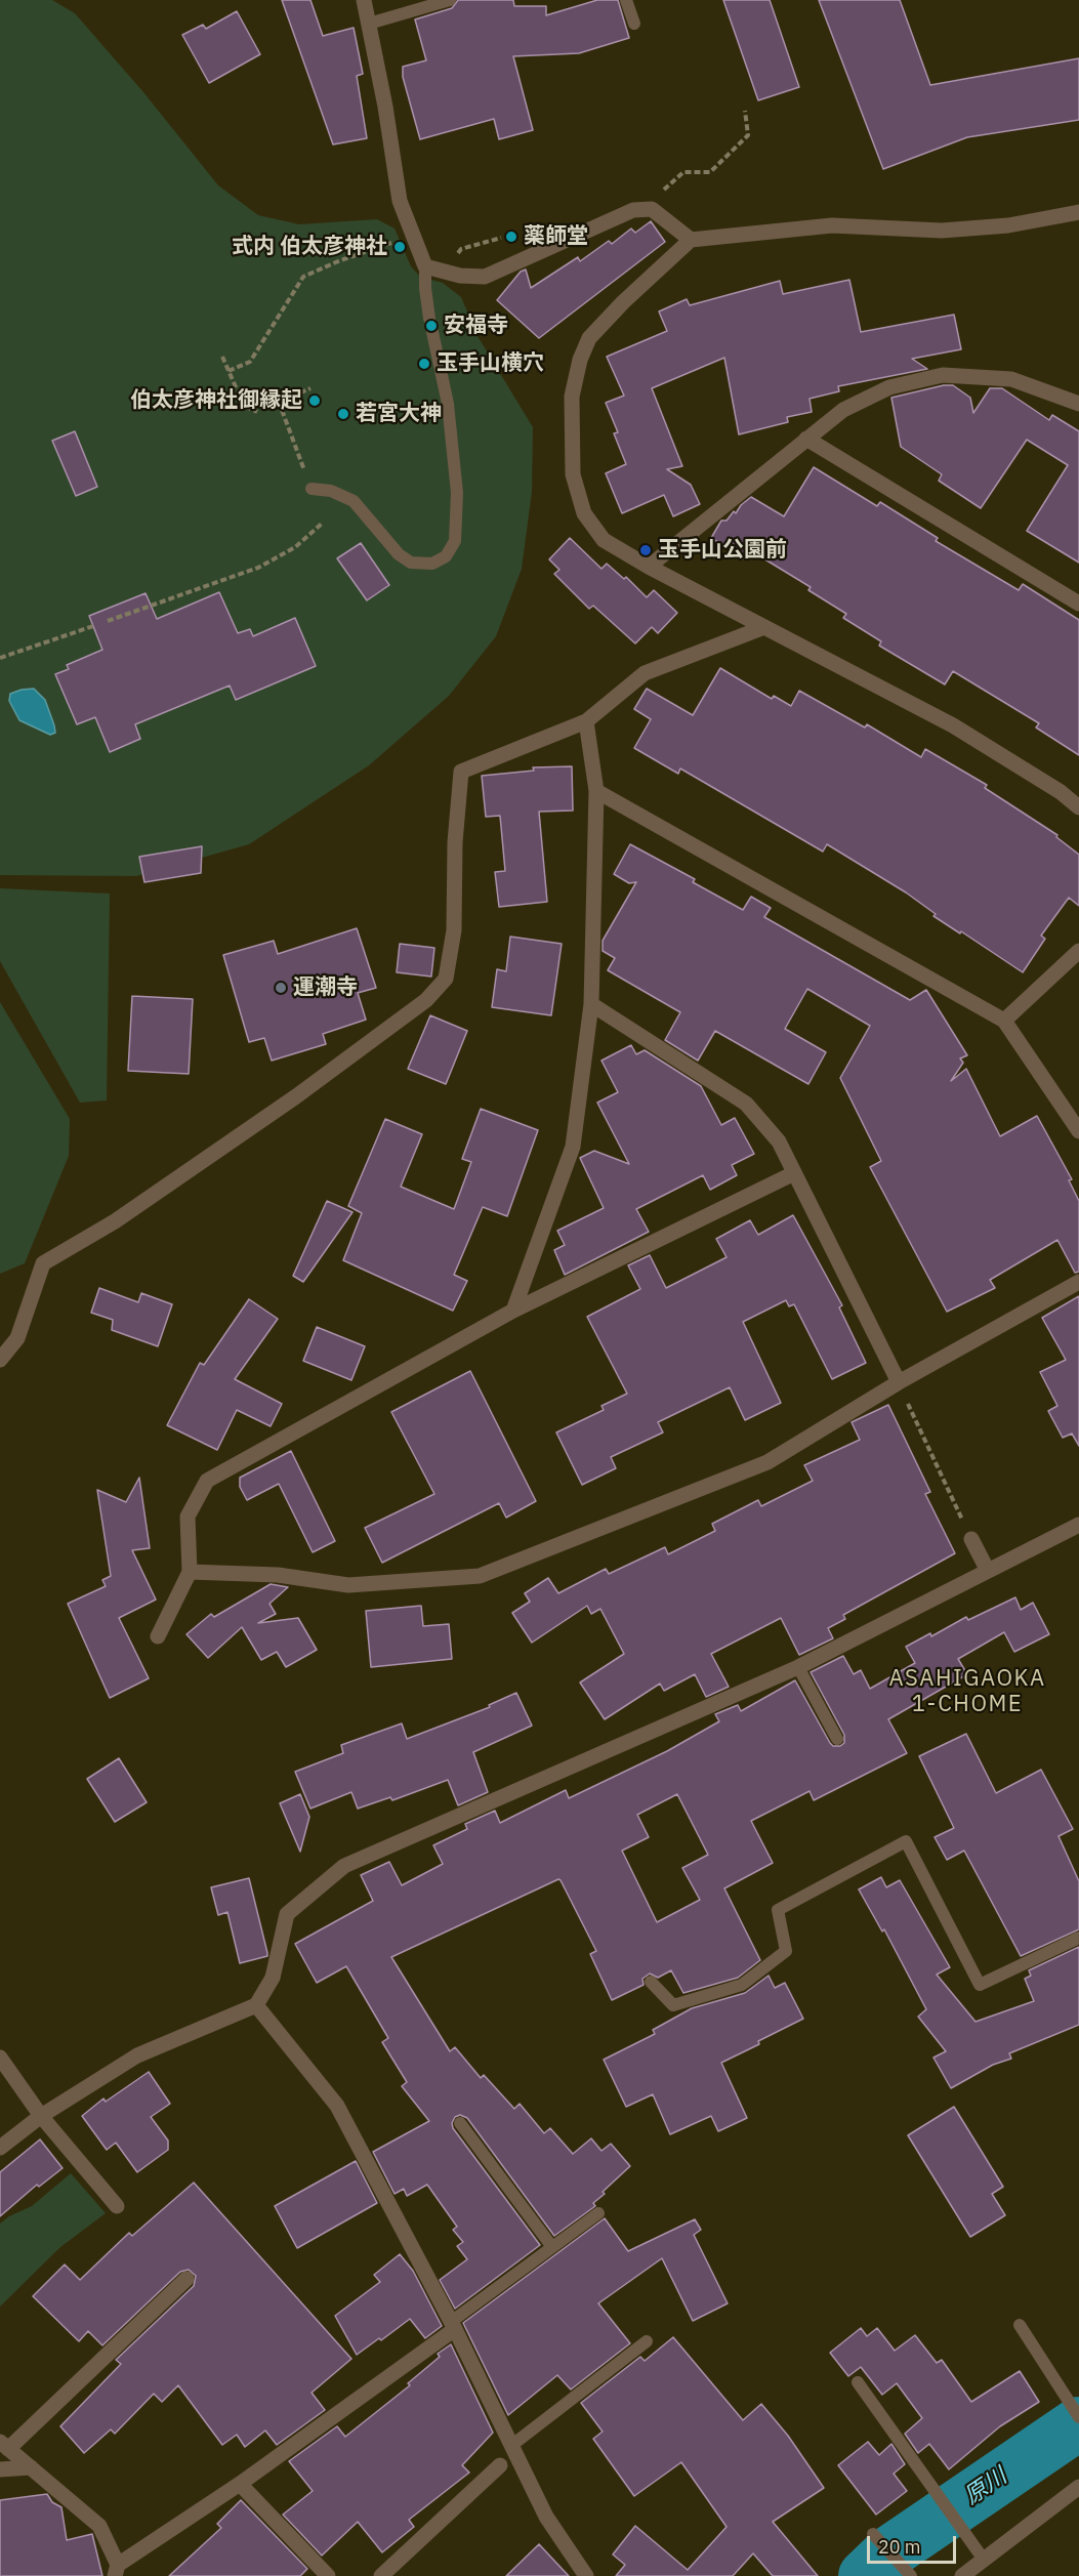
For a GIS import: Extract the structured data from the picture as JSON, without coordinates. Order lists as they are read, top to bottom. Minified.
{"districts":["ASAHIGAOKA 1-CHOME"],"water":["原川"],"places":["薬師堂","式内 伯太彦神社","安福寺","玉手山横穴","伯太彦神社御縁起","若宮大神","玉手山公園前","運潮寺"],"scale_bar":"20 m"}
